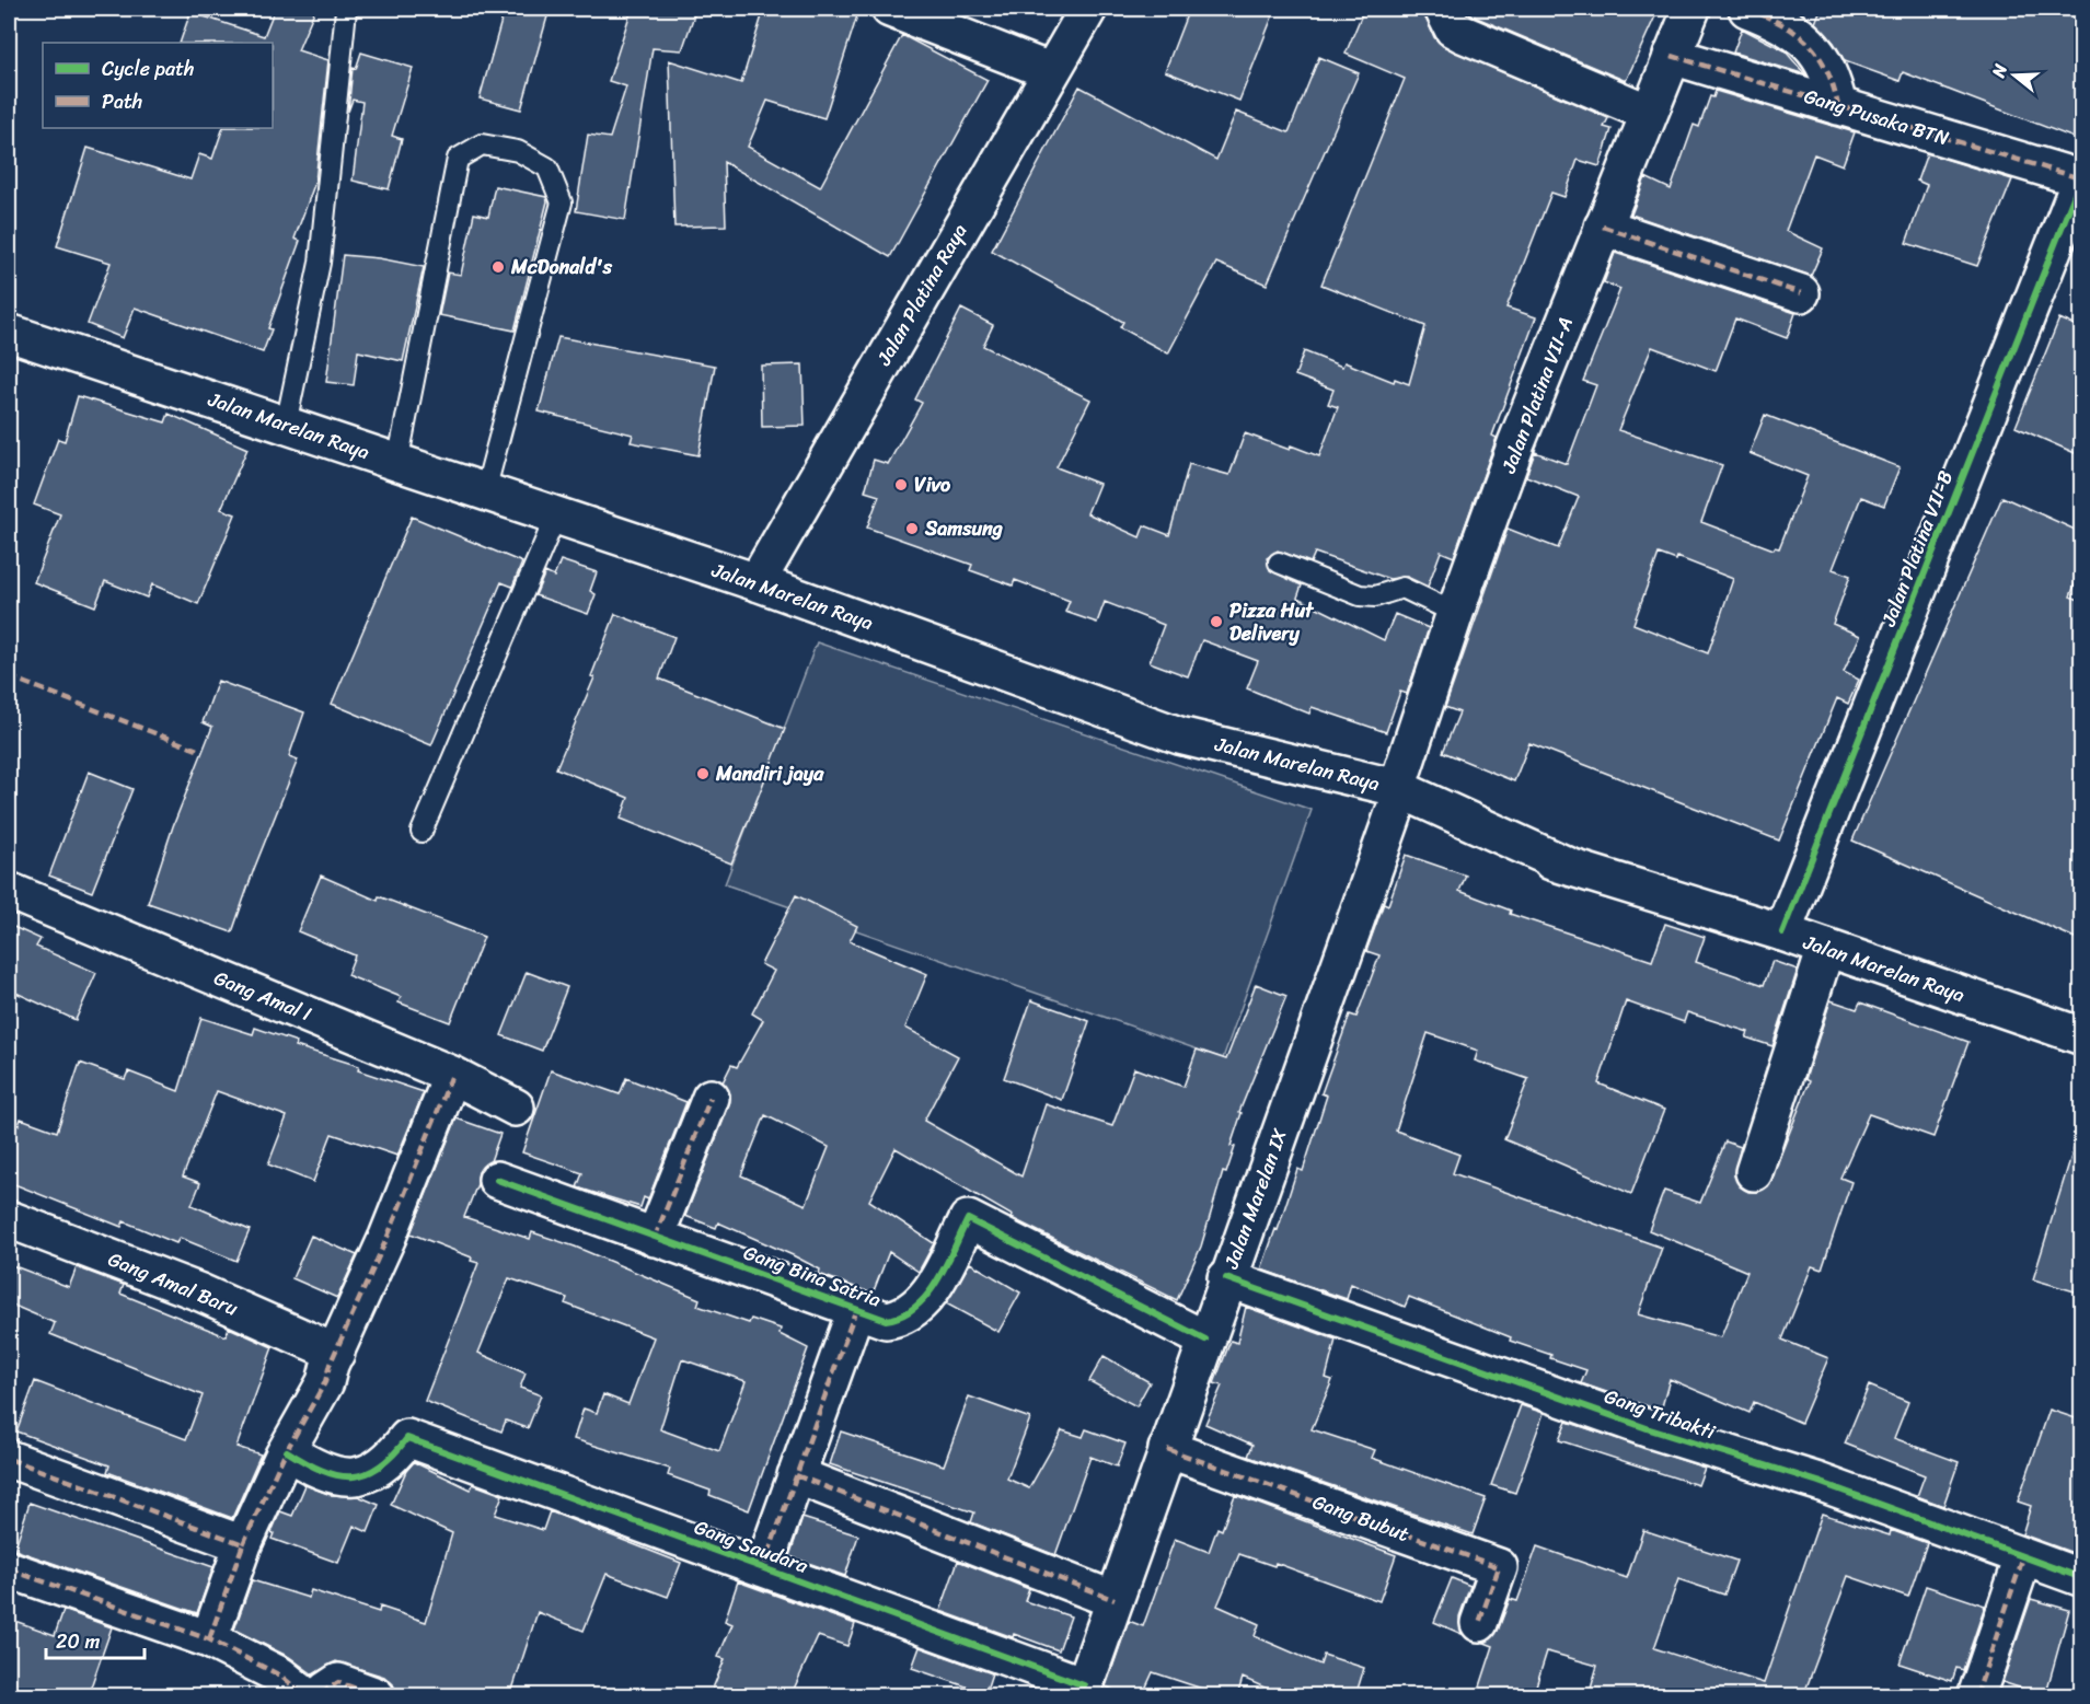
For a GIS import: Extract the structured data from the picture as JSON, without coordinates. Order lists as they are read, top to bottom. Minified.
{"streets":{"street":["Gang Pusaka BTN","Jalan Platina Raya","Jalan Platina VII-A","Jalan Marelan Raya","Jalan Platina VII-B","Gang Amal I","Jalan Marelan IX","Gang Bina Satria","Gang Amal Baru","Gang Tribakti","Gang Bubut","Gang Saudara"]},"crossings":[["Gang Pusaka BTN","Jalan Platina VII-A"],["Gang Pusaka BTN","Jalan Platina VII-B"],["Jalan Platina Raya","Jalan Marelan Raya"],["Jalan Platina VII-A","Jalan Marelan Raya"],["Jalan Platina VII-A","Jalan Marelan IX"],["Jalan Marelan Raya","Jalan Platina VII-B"],["Jalan Marelan Raya","Jalan Marelan IX"],["Jalan Marelan IX","Gang Bina Satria"],["Jalan Marelan IX","Gang Tribakti"],["Jalan Marelan IX","Gang Bubut"],["Jalan Marelan IX","Gang Saudara"]],"places":["McDonald's","Vivo","Samsung","Pizza Hut Delivery","Mandiri jaya"],"legend":["Cycle path","Path"],"scale_bar":"20 m","north":"left"}
